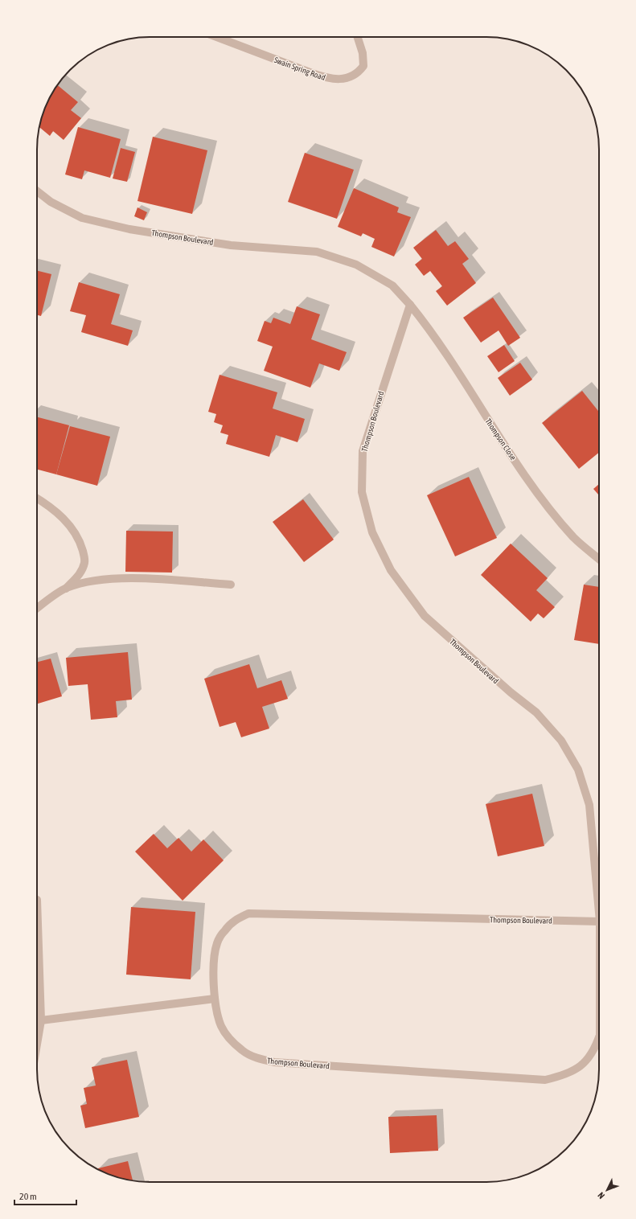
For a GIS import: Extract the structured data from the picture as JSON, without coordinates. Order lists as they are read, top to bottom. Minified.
{"streets":{"street":["Swain Spring Road","Thompson Boulevard","Thompson Close"]},"crossings":[["Thompson Boulevard","Thompson Close"]],"scale_bar":"20 m","north":"bottom left"}
